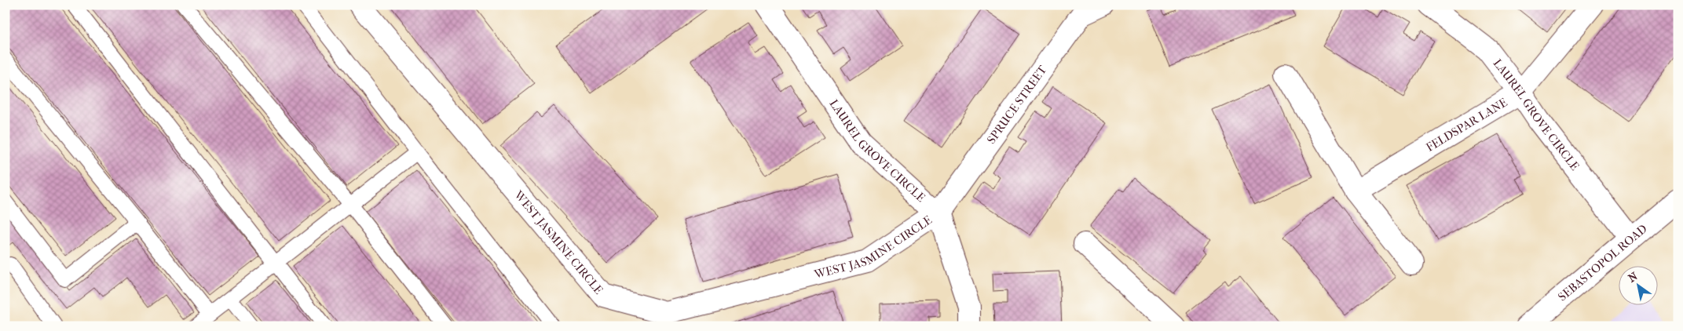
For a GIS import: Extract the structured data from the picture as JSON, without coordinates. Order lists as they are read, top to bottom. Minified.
{"streets":{"street":["SPRUCE STREET","LAUREL GROVE CIRCLE","FELDSPAR LANE","WEST JASMINE CIRCLE","SEBASTOPOL ROAD"]},"crossings":[["SPRUCE STREET","LAUREL GROVE CIRCLE"],["SPRUCE STREET","WEST JASMINE CIRCLE"],["LAUREL GROVE CIRCLE","FELDSPAR LANE"],["LAUREL GROVE CIRCLE","WEST JASMINE CIRCLE"],["LAUREL GROVE CIRCLE","SEBASTOPOL ROAD"]],"north":"top left"}
